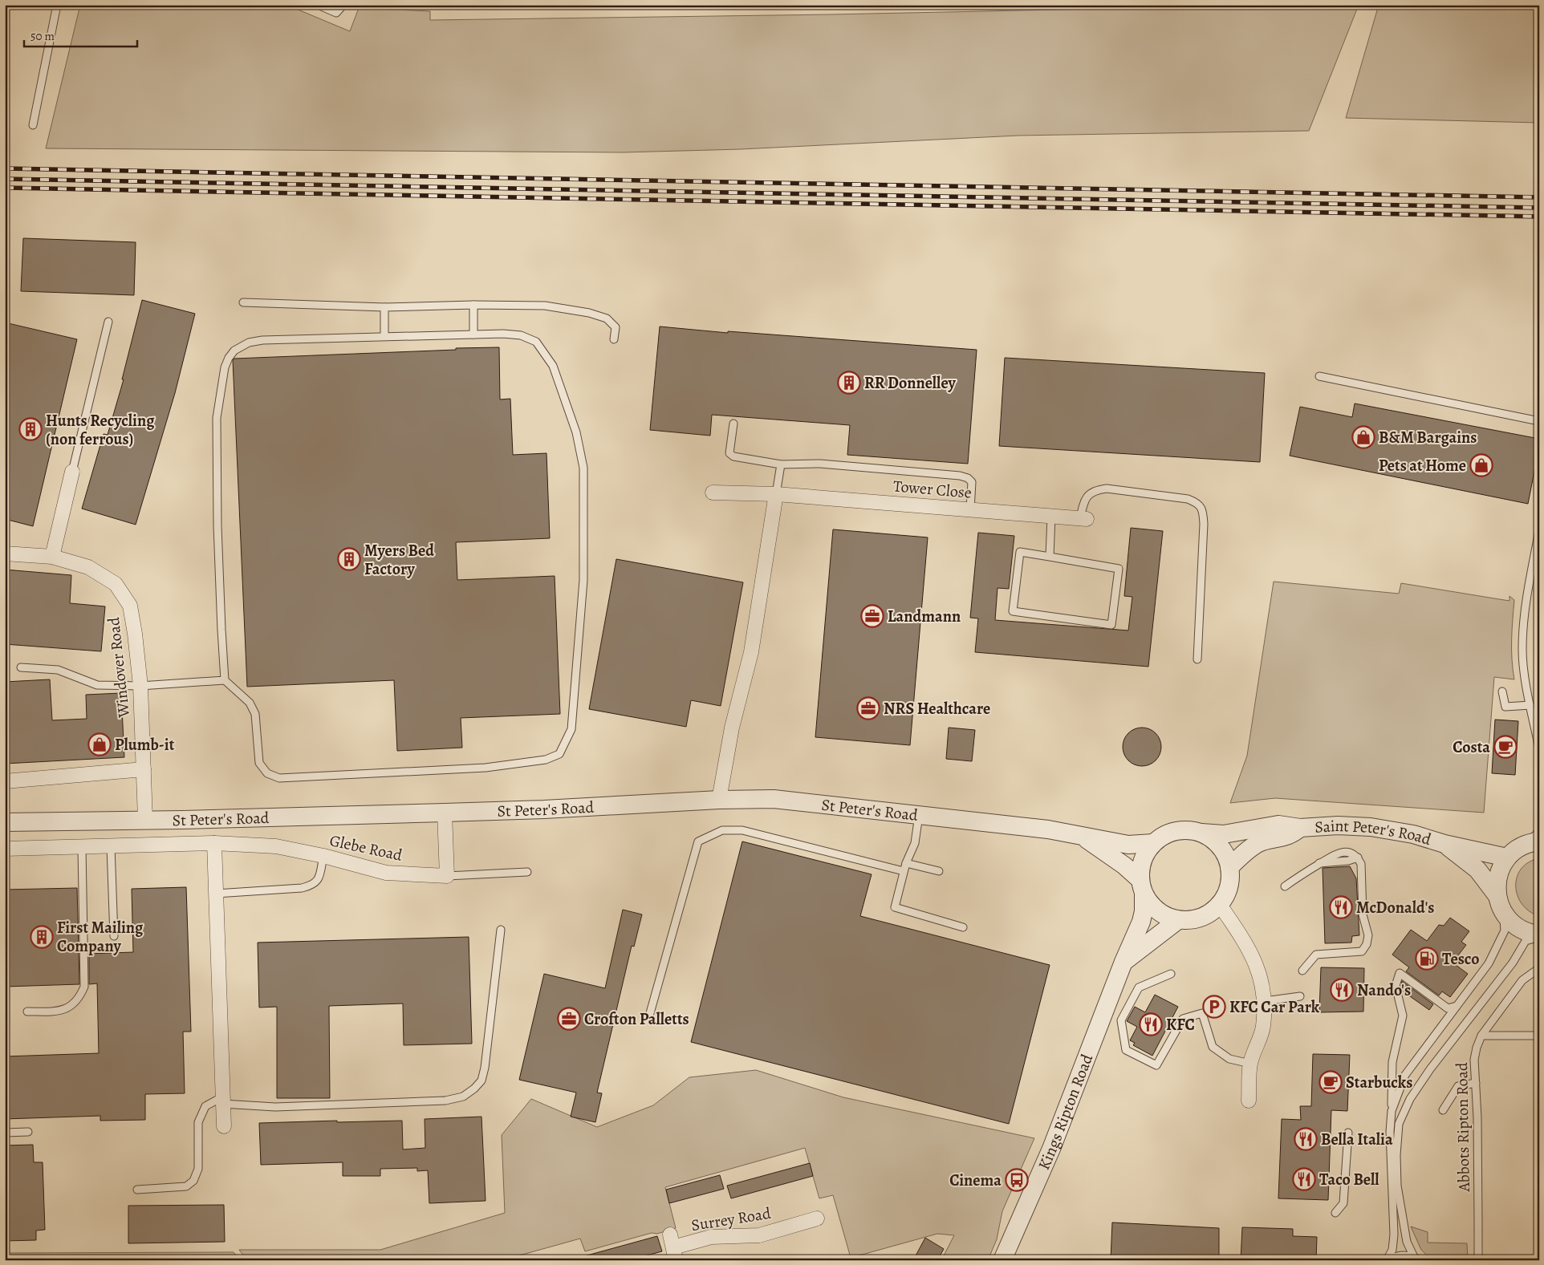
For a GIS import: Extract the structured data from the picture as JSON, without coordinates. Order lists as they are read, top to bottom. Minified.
{"streets":{"street":["Tower Close","Windover Road","St Peter's Road","Saint Peter's Road","Glebe Road","Kings Ripton Road","Surrey Road"],"lane":["Abbots Ripton Road"]},"crossings":[["Windover Road","St Peter's Road"],["Saint Peter's Road","Kings Ripton Road"]],"places":{"building":["RR Donnelley","Hunts Recycling (non ferrous)","Myers Bed Factory","First Mailing Company"],"shop":["B&M Bargains","Pets at Home","Plumb-it"],"office":["Landmann","NRS Healthcare","Crofton Palletts"],"cafe":["Costa","Starbucks"],"restaurant":["McDonald's","Nando's","KFC","Bella Italia","Taco Bell"],"fuel station":["Tesco"],"parking":["KFC Car Park"],"bus stop":["Cinema"]},"scale_bar":"50 m"}
